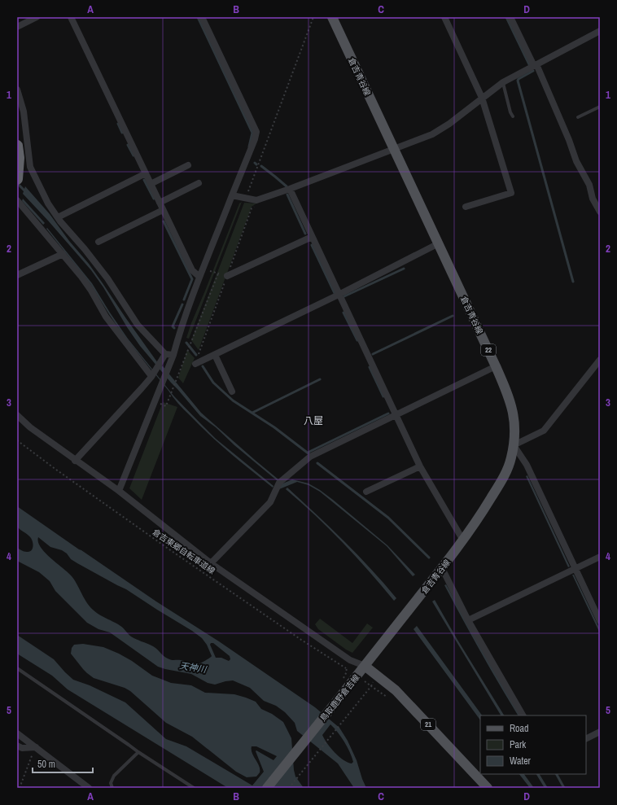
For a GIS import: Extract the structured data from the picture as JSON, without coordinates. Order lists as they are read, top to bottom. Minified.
{"streets":{"main road":["倉吉青谷線","22","鳥取鹿野倉吉線","21"],"path":["倉吉東郷自転車道線"]},"crossings":[["倉吉青谷線","鳥取鹿野倉吉線"],["倉吉青谷線","21"],["鳥取鹿野倉吉線","21"]],"districts":["八屋"],"water":["天神川"],"legend":["Road","Park","Water"],"scale_bar":"50 m","grid":{"columns":["A","B","C","D"],"rows":["1","2","3","4","5"]}}
